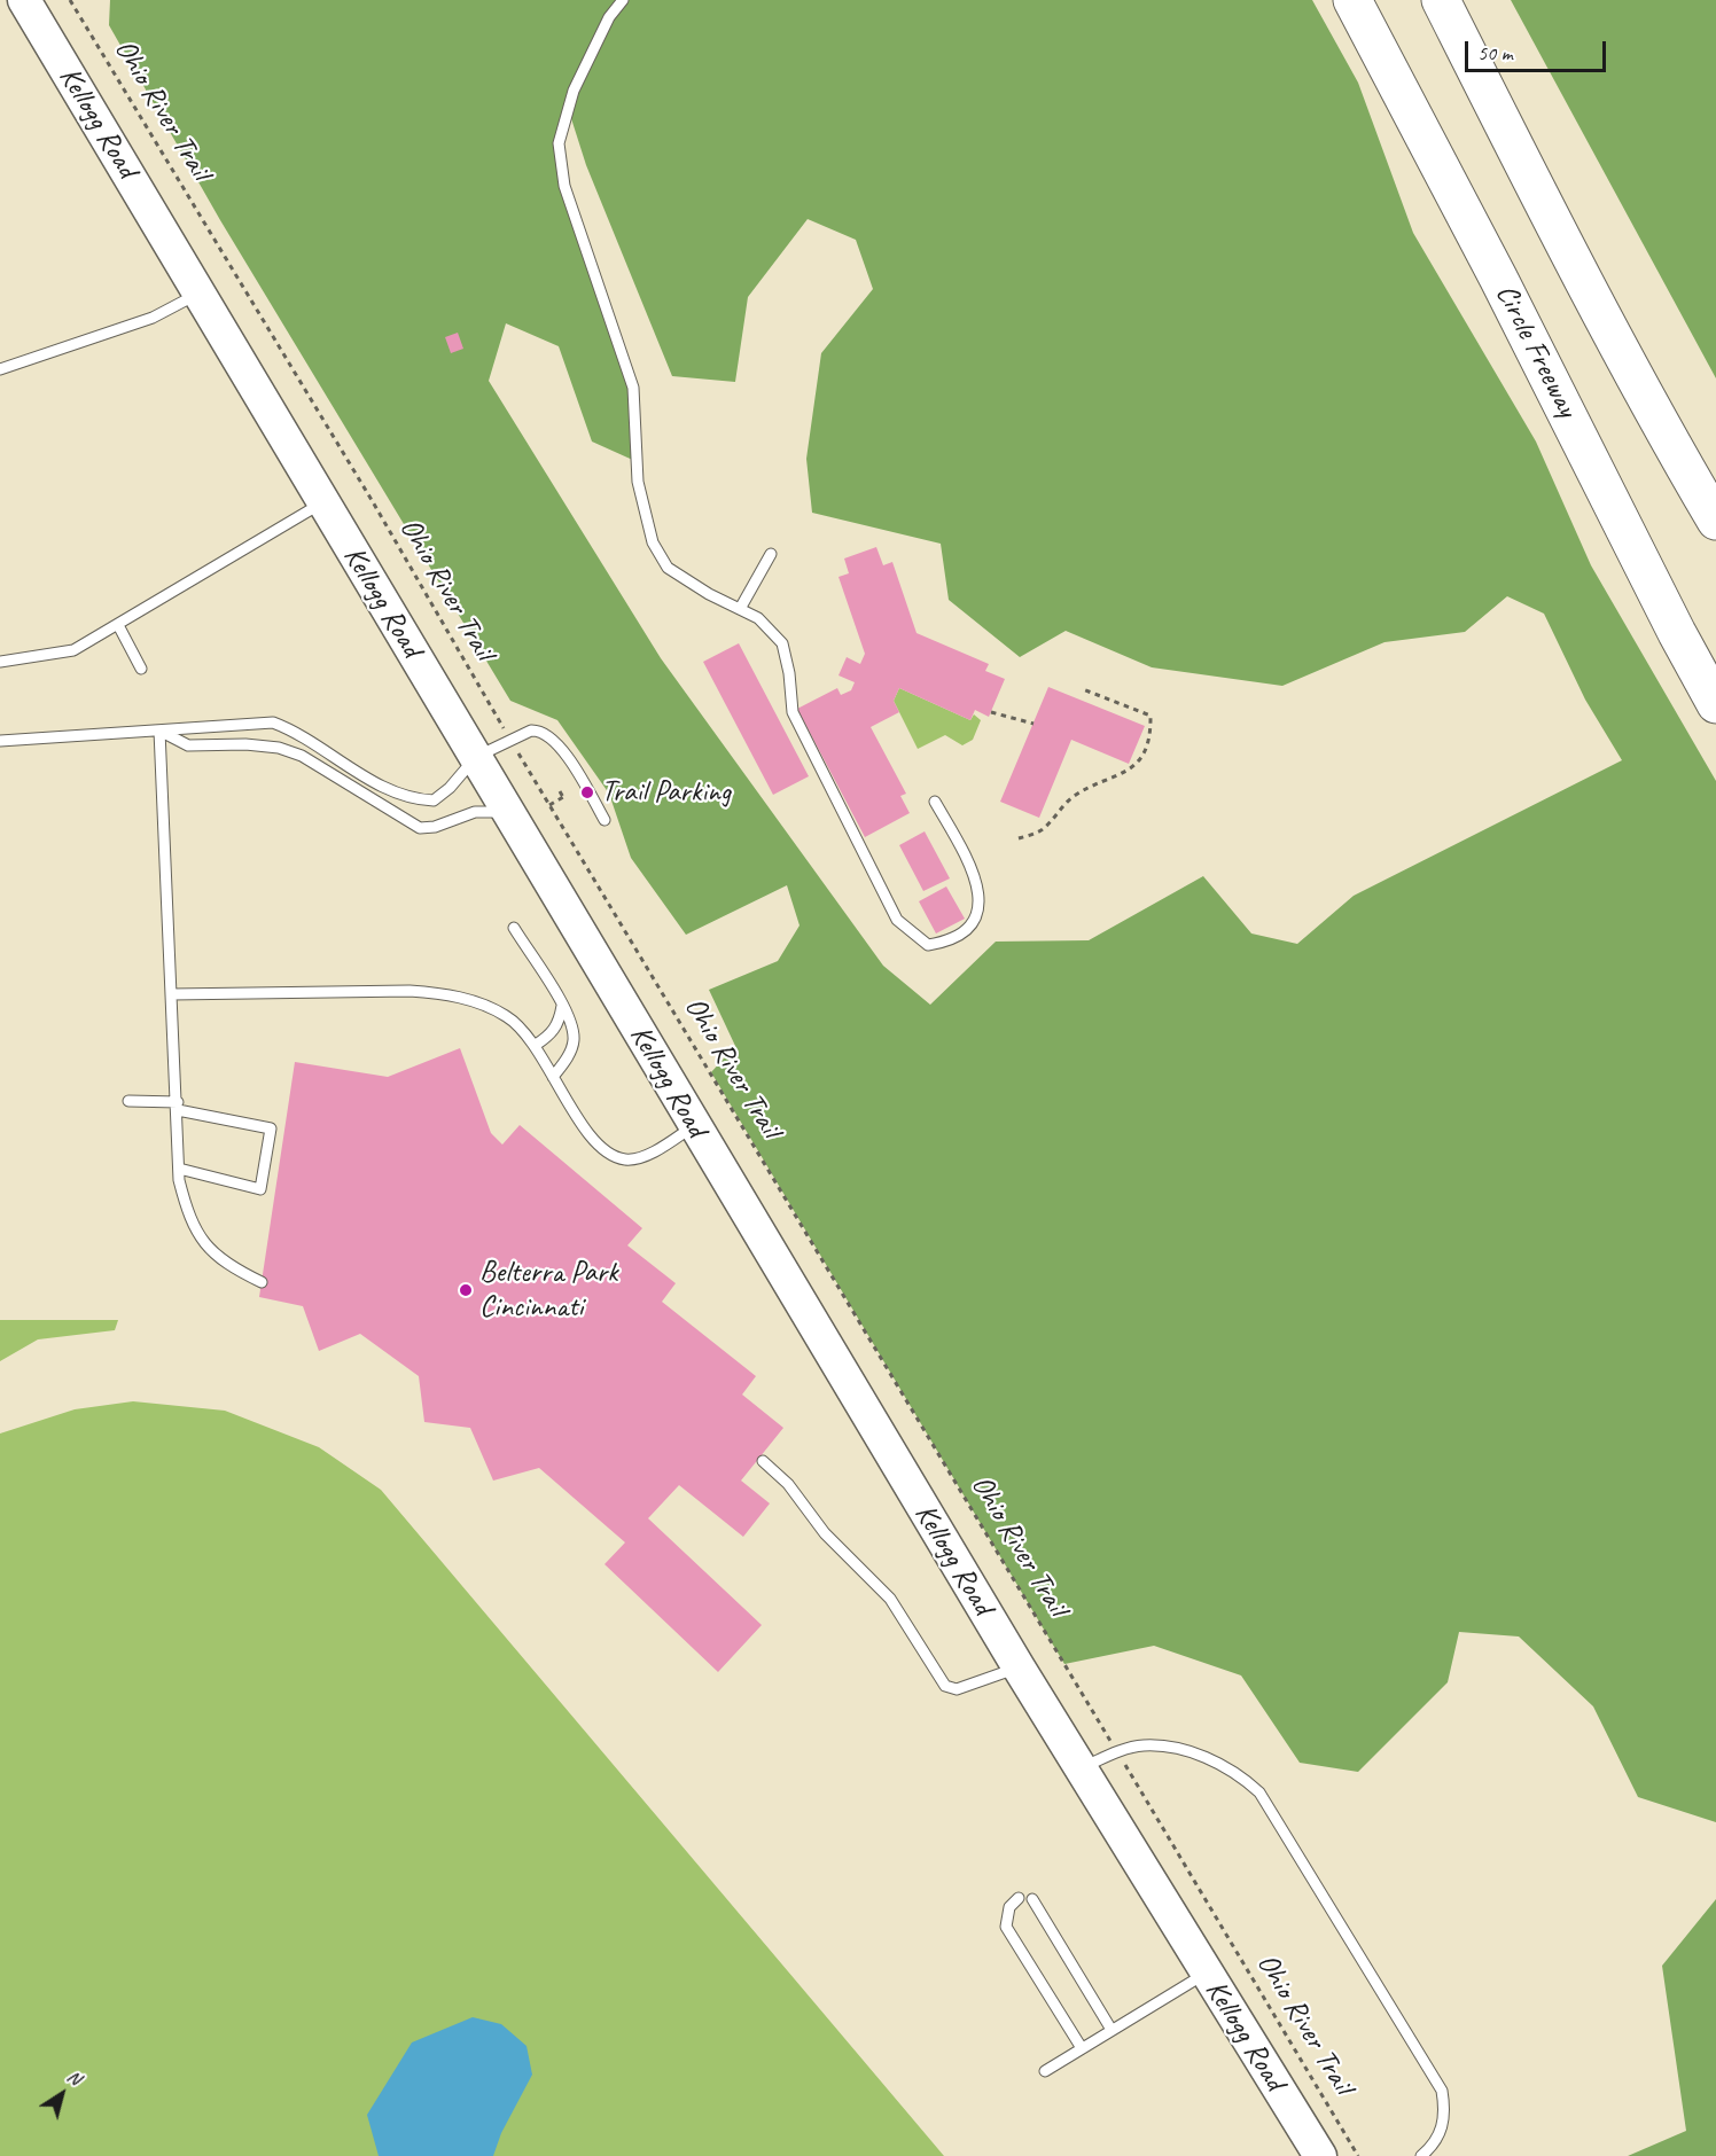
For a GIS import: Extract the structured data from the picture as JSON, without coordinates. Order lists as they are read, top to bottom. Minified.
{"streets":{"highway":["Circle Freeway"],"main road":["Kellogg Road"],"path":["Ohio River Trail"]},"places":["Trail Parking","Belterra Park Cincinnati"],"scale_bar":"50 m","north":"top right"}
